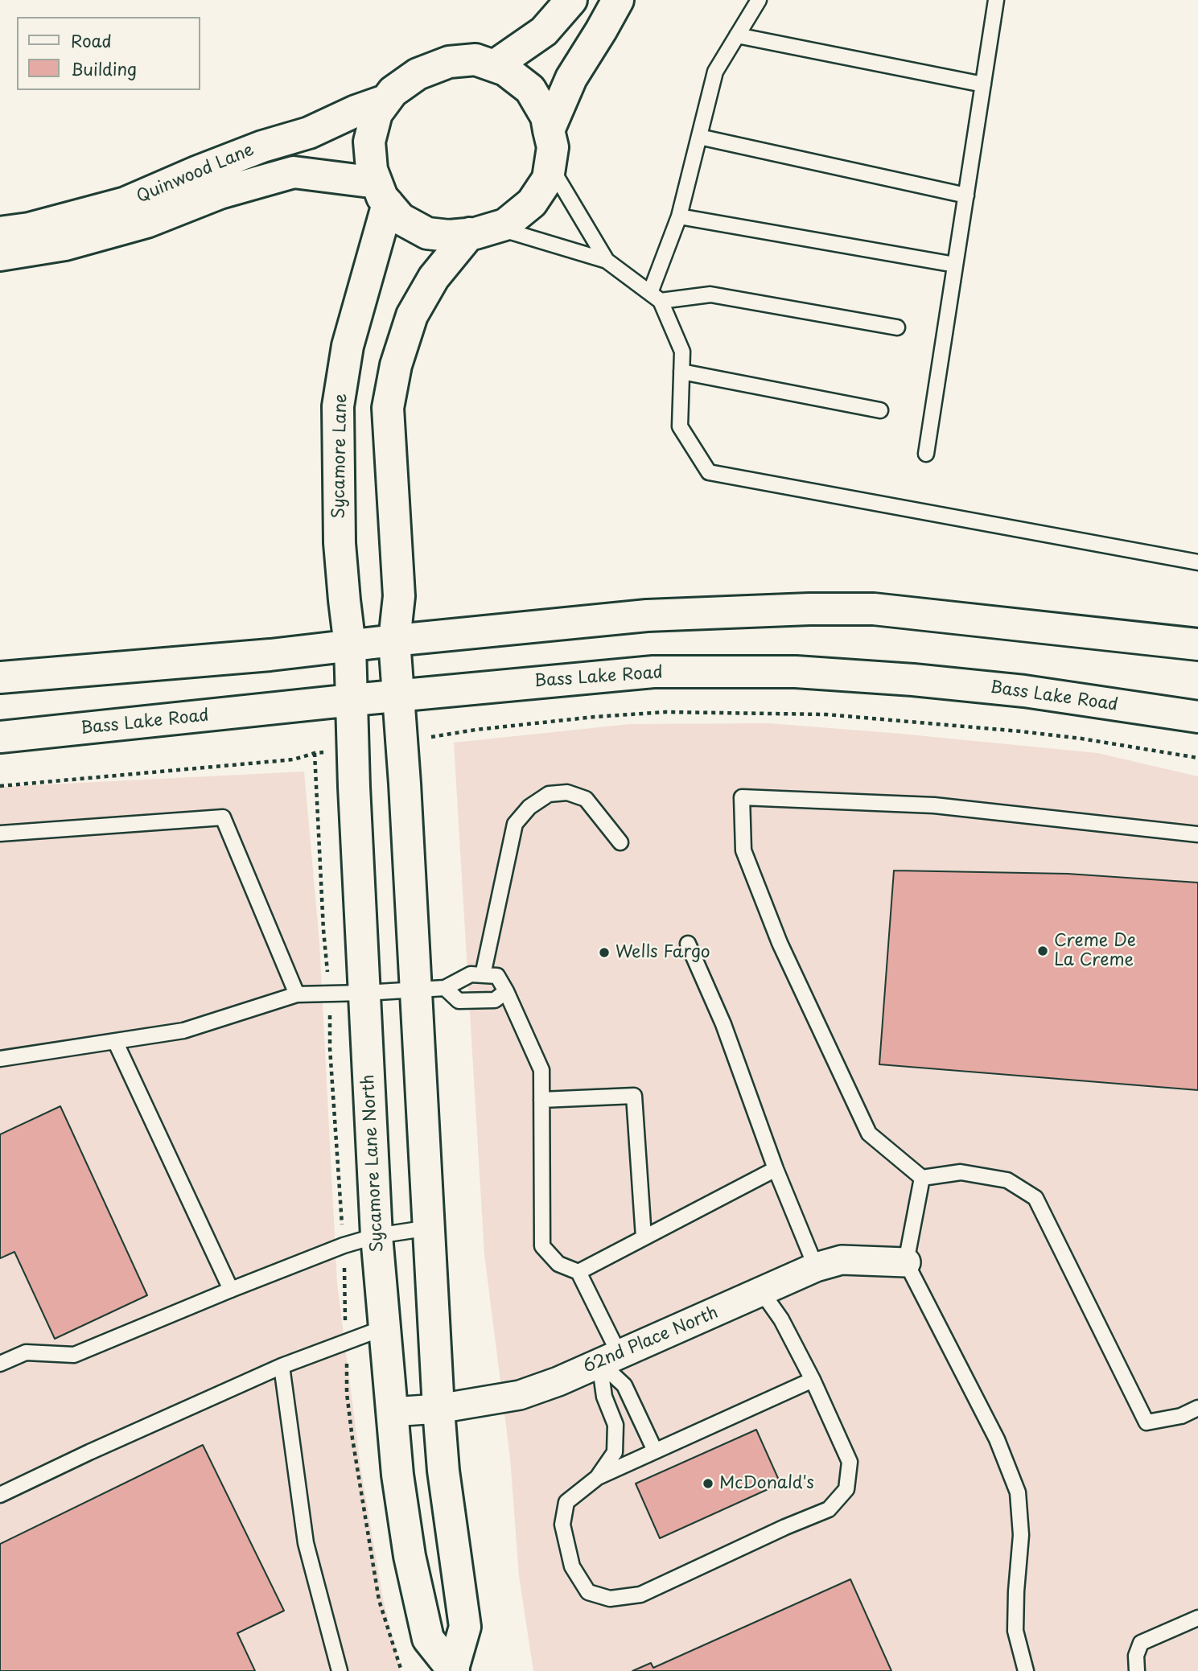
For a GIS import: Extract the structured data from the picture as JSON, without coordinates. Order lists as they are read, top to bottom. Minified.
{"streets":{"street":["Quinwood Lane","Sycamore Lane","Bass Lake Road","Sycamore Lane North","62nd Place North"]},"crossings":[["Quinwood Lane","Sycamore Lane"],["Sycamore Lane","Sycamore Lane North"],["Bass Lake Road","Sycamore Lane North"],["Sycamore Lane North","62nd Place North"]],"places":["Creme De La Creme","Wells Fargo","McDonald's"],"legend":["Road","Building"]}
